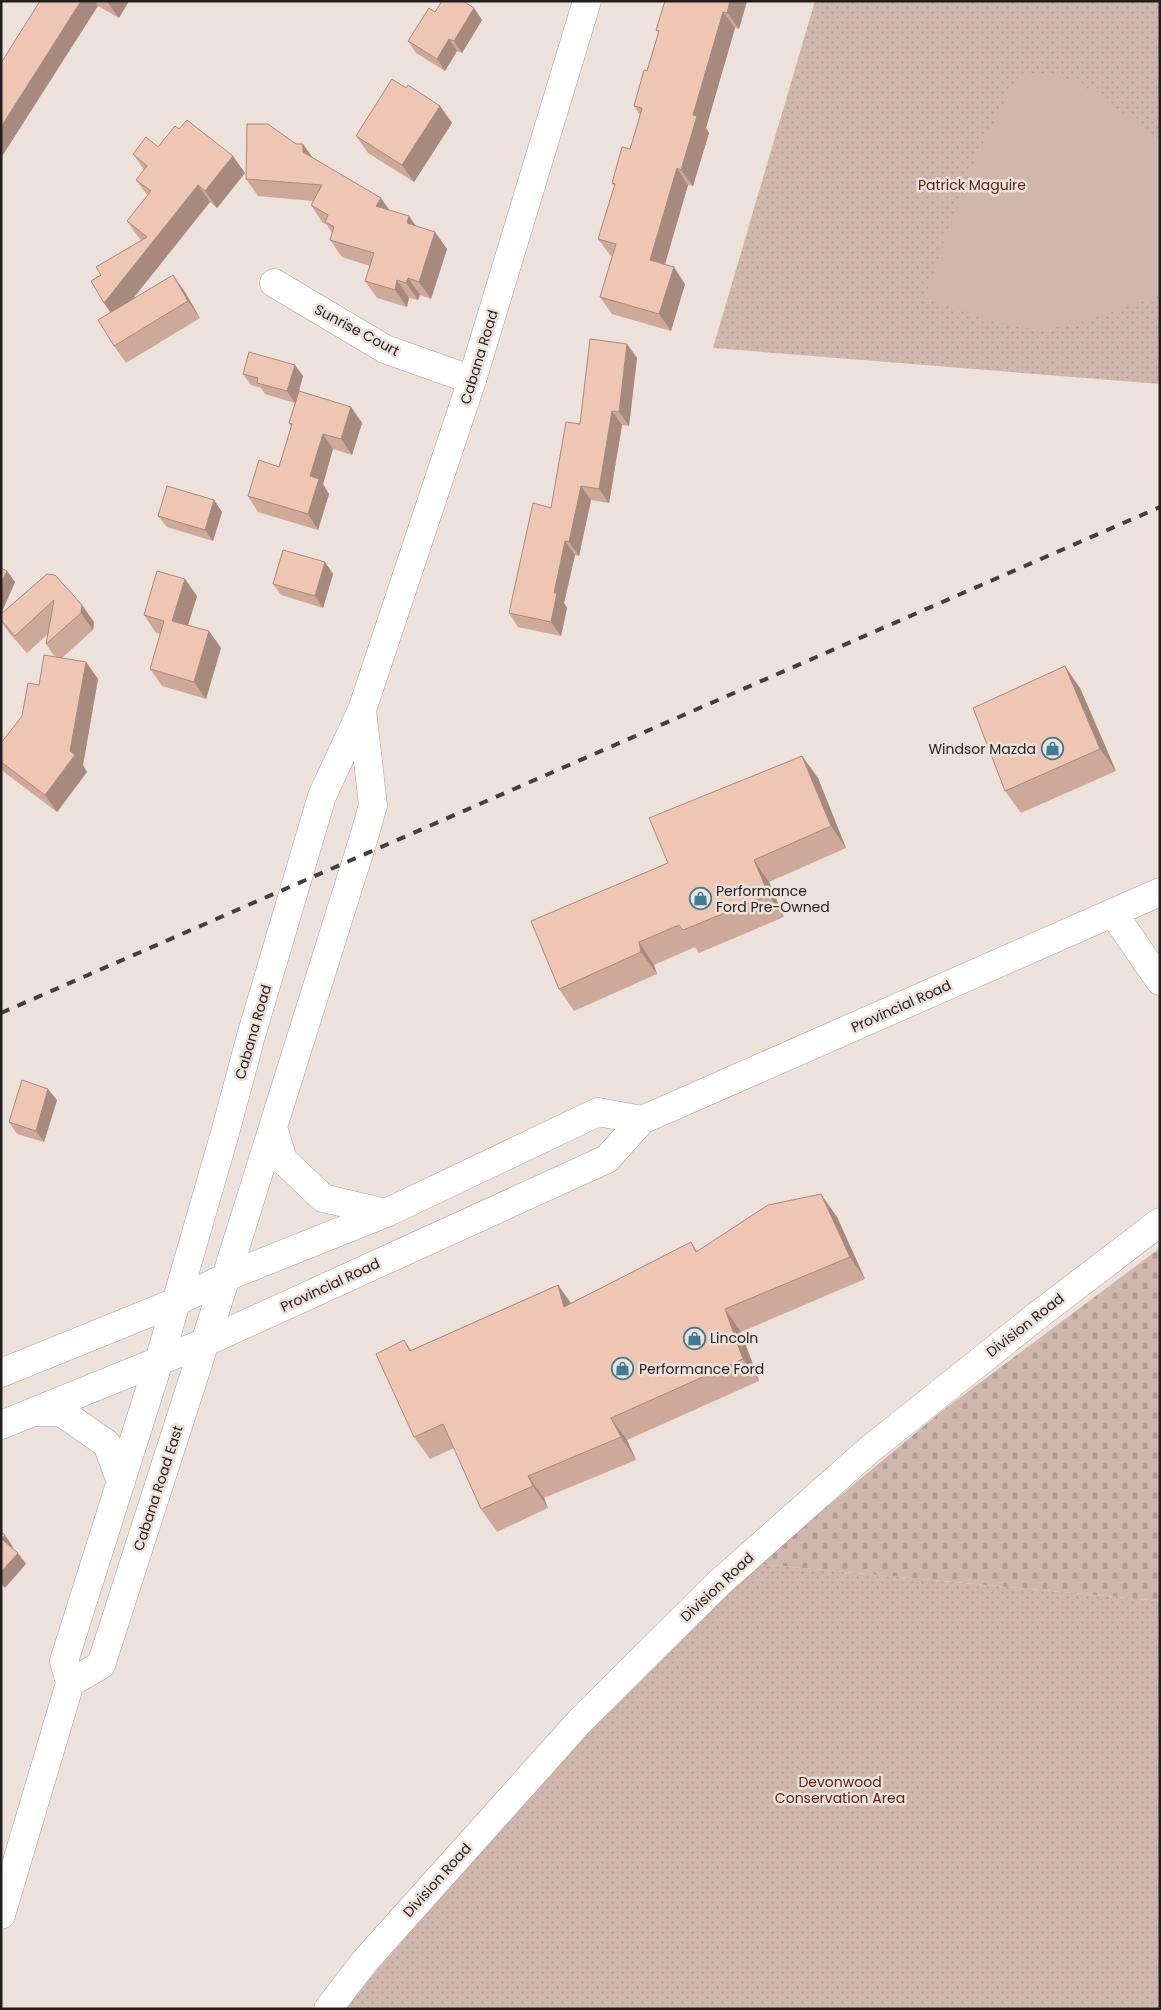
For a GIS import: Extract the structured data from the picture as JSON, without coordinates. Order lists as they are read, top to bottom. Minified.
{"streets":{"main road":["Sunrise Court","Cabana Road","Provincial Road","Division Road","Cabana Road East"]},"crossings":[["Sunrise Court","Cabana Road"],["Cabana Road","Provincial Road"],["Cabana Road","Cabana Road East"],["Provincial Road","Cabana Road East"]],"parks":["Patrick Maguire","Devonwood Conservation Area"],"places":{"shop":["Windsor Mazda","Performance Ford Pre-Owned","Lincoln","Performance Ford"]}}
